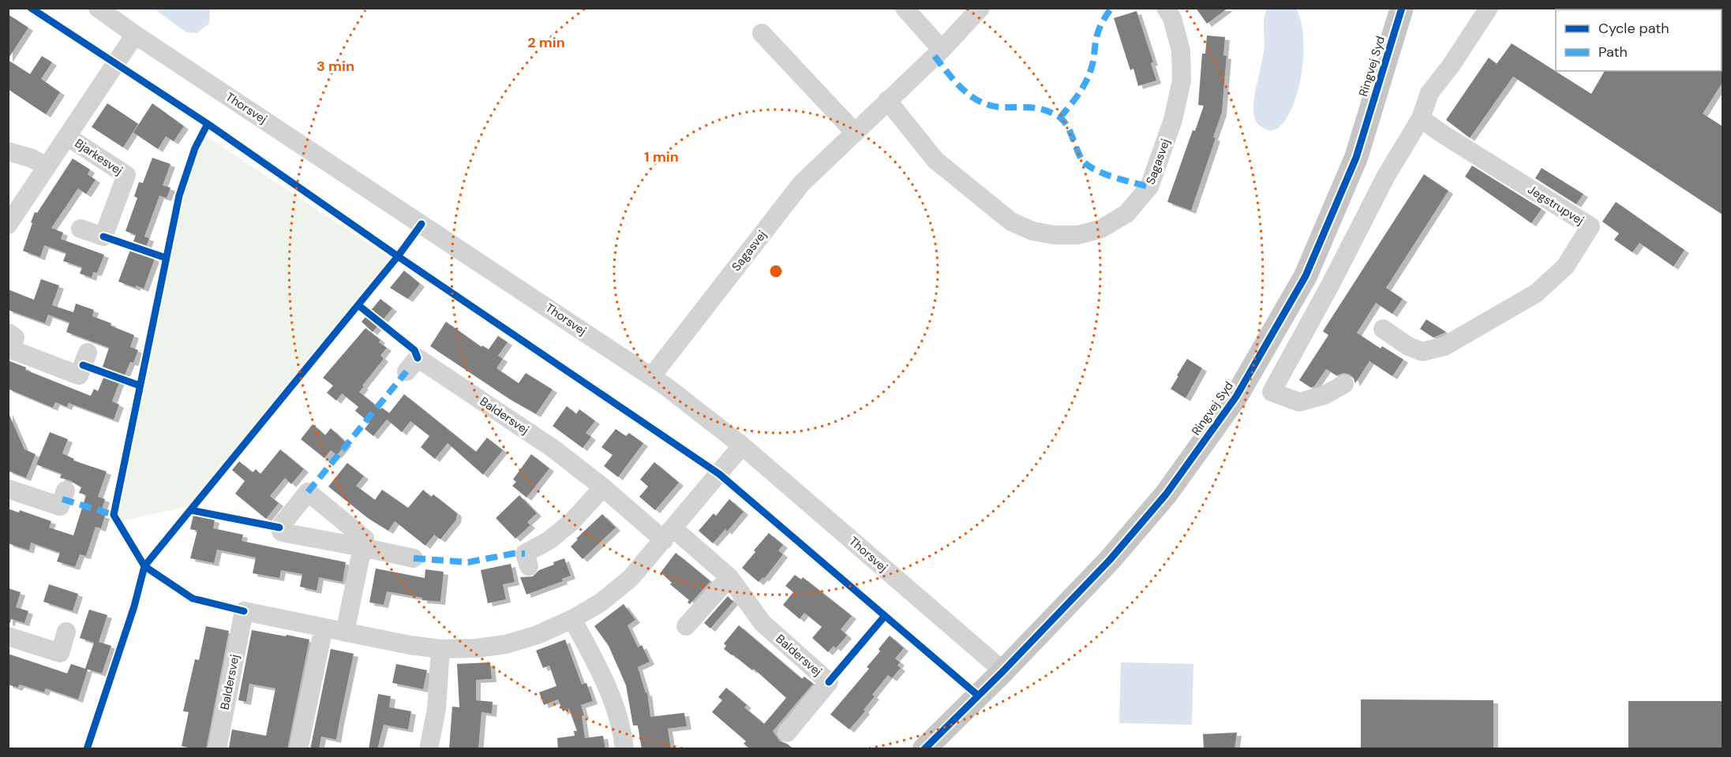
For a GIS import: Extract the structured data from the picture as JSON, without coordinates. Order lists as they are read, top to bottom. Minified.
{"streets":{"main road":["Ringvej Syd"],"street":["Thorsvej","Bjarkesvej","Sagasvej","Jegstrupvej","Baldersvej"]},"crossings":[["Ringvej Syd","Thorsvej"],["Thorsvej","Bjarkesvej"],["Thorsvej","Sagasvej"],["Thorsvej","Baldersvej"]],"legend":["Cycle path","Path"],"rings":["2 min","3 min","1 min"]}
